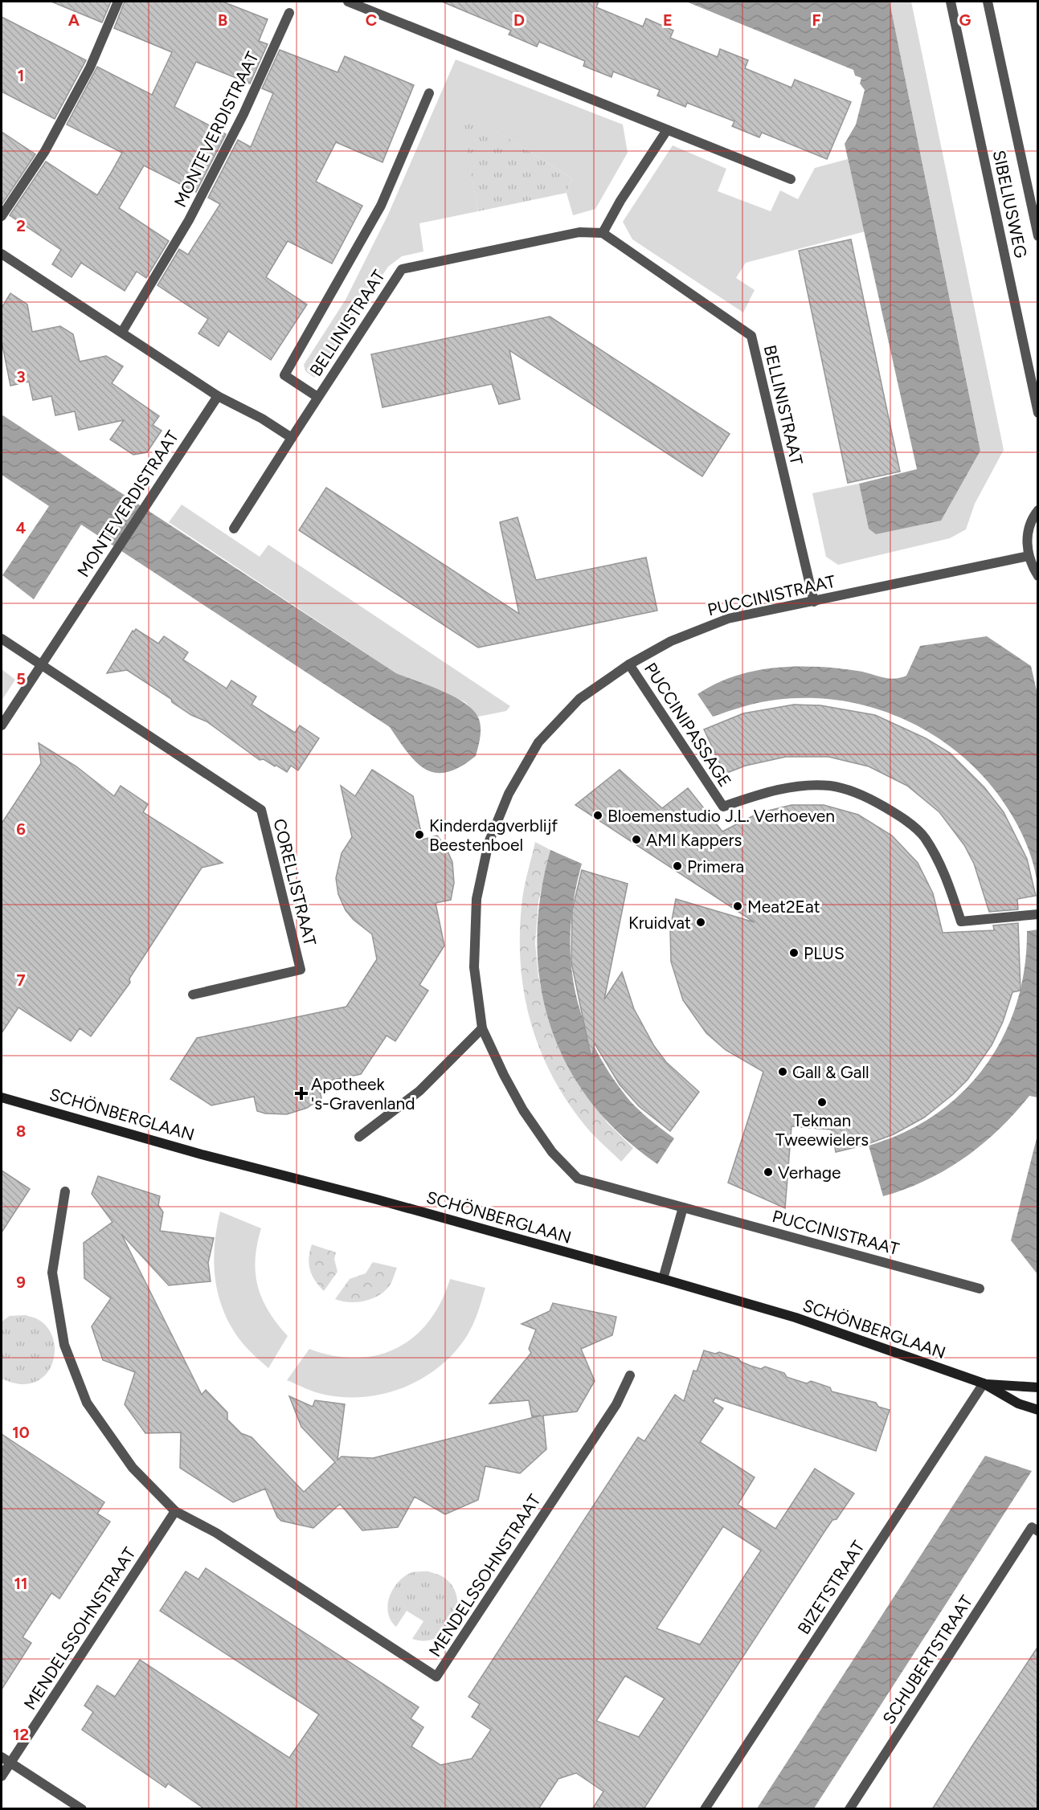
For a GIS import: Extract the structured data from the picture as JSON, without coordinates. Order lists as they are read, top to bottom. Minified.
{"streets":{"street":["MONTEVERDISTRAAT","SIBELIUSWEG","BELLINISTRAAT","PUCCINISTRAAT","PUCCINIPASSAGE","CORELLISTRAAT","SCHÖNBERGLAAN","MENDELSSOHNSTRAAT","BIZETSTRAAT","SCHUBERTSTRAAT"]},"crossings":[["MONTEVERDISTRAAT","CORELLISTRAAT"],["BELLINISTRAAT","PUCCINISTRAAT"],["PUCCINISTRAAT","PUCCINIPASSAGE"],["SCHÖNBERGLAAN","BIZETSTRAAT"]],"places":{"other":["Bloemenstudio J.L. Verhoeven","Kinderdagverblijf Beestenboel","AMI Kappers","Primera","Meat2Eat","Kruidvat","PLUS","Gall & Gall","Tekman Tweewielers","Verhage"],"health":["Apotheek 's-Gravenland"]},"grid":{"columns":["A","B","C","D","E","F","G"],"rows":["1","2","3","4","5","6","7","8","9","10","11","12"]}}
